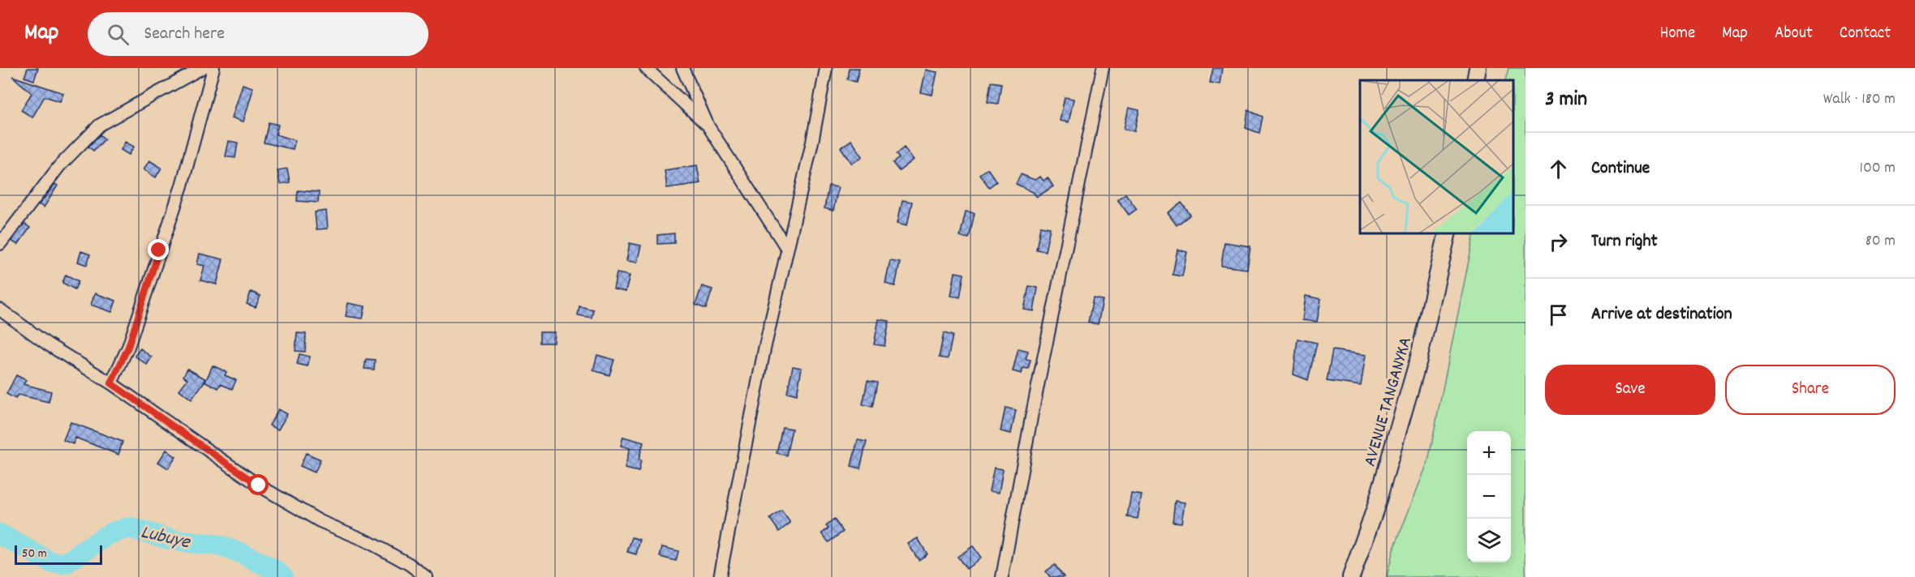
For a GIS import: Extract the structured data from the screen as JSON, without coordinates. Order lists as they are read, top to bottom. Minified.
{"streets":{"street":["AVENUE TANGANYKA"]},"water":["Lubuye"],"scale_bar":"50 m","page":{"header":"Map","search":"Search here","nav":["Home","Map","About","Contact"],"heading":["3 min","Walk · 180 m"],"list":[["Continue","100 m"],["Turn right","80 m"],"Arrive at destination"],"buttons":["Save","Share"],"map_buttons":["+","−"],"scale":"50 m"}}
